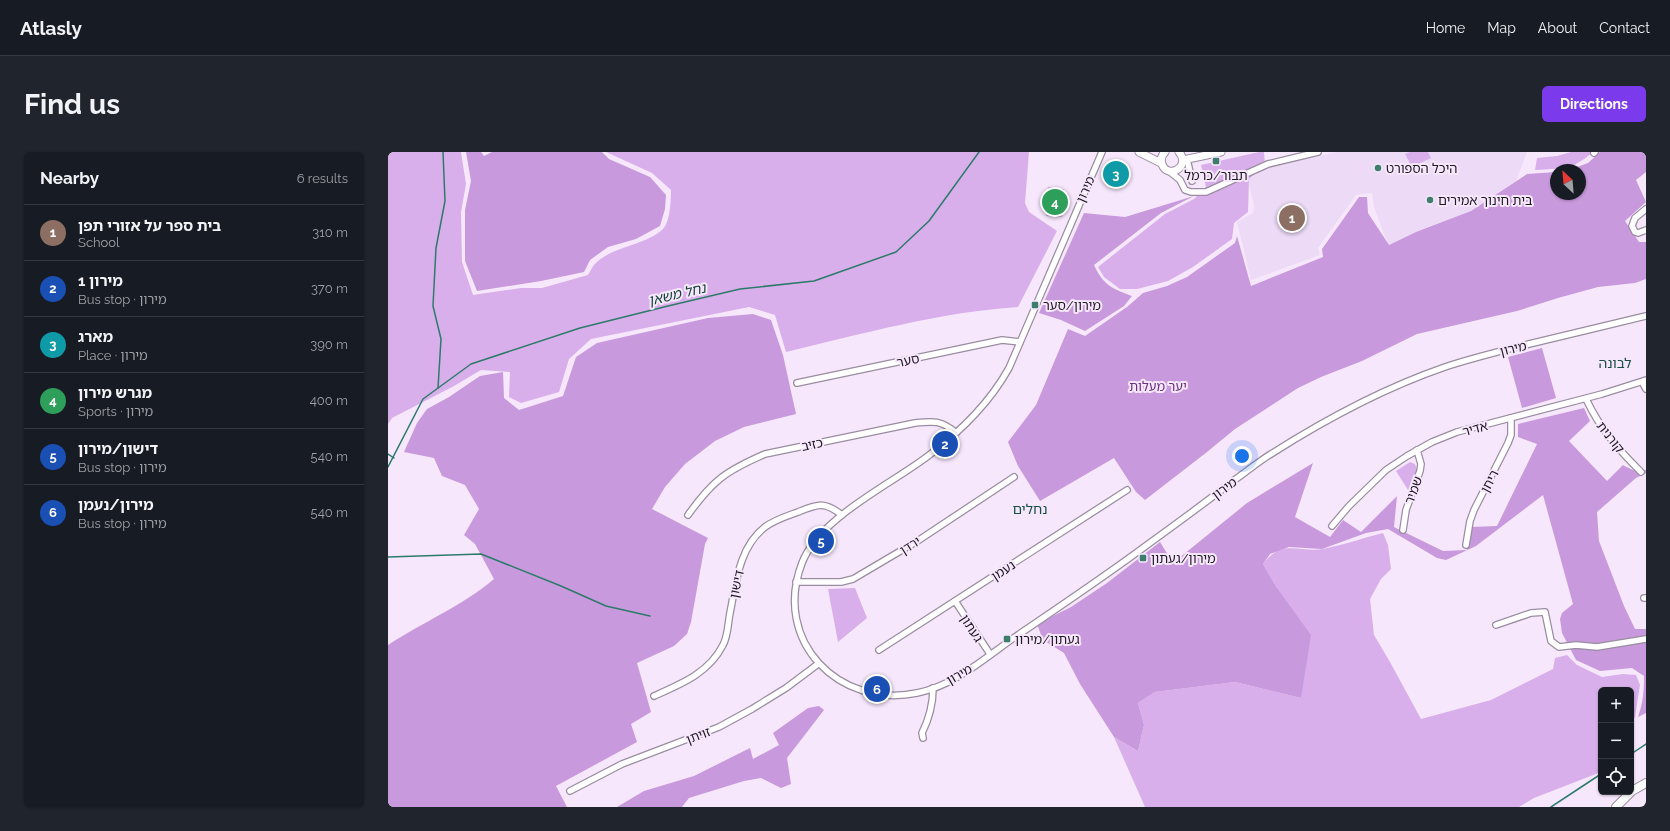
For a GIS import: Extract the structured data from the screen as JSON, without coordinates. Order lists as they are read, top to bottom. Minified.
{"streets":{"street":["מירון","סער","אדיר","קורנית","כזיב","ריחן","שמיר","ירדן","נעמן","דישון","געתון","זויתן"]},"crossings":[["מירון","סער"],["מירון","כזיב"],["מירון","ירדן"],["מירון","דישון"],["מירון","געתון"],["מירון","זויתן"],["אדיר","קורנית"],["אדיר","ריחן"],["אדיר","שמיר"],["נעמן","געתון"]],"districts":["לבונה","נחלים"],"water":["נחל משאן"],"parks":["יער מעלות"],"places":{"transit":["תבור/כרמל","מירון/סער","מירון/געתון","געתון/מירון"],"other":["היכל הספורט","בית חינוך אמירים"]},"north":"top left","page":{"header":"Atlasly","nav":["Home","Map","About","Contact"],"buttons":"Directions","title":"Find us","heading":["Nearby","6 results"],"pins":["3","4","1","2","5","6"],"list":[{"mark":"1","name":"בית ספר על אזורי תפן","note":"School","value":"310 m"},{"mark":"2","name":"מירון 1","note":"Bus stop · מירון","value":"370 m"},{"mark":"3","name":"מארג","note":"Place · מירון","value":"390 m"},{"mark":"4","name":"מגרש מירון","note":"Sports · מירון","value":"400 m"},{"mark":"5","name":"דישון/מירון","note":"Bus stop · מירון","value":"540 m"},{"mark":"6","name":"מירון/נעמן","note":"Bus stop · מירון","value":"540 m"}],"map_buttons":["+","−"]}}
